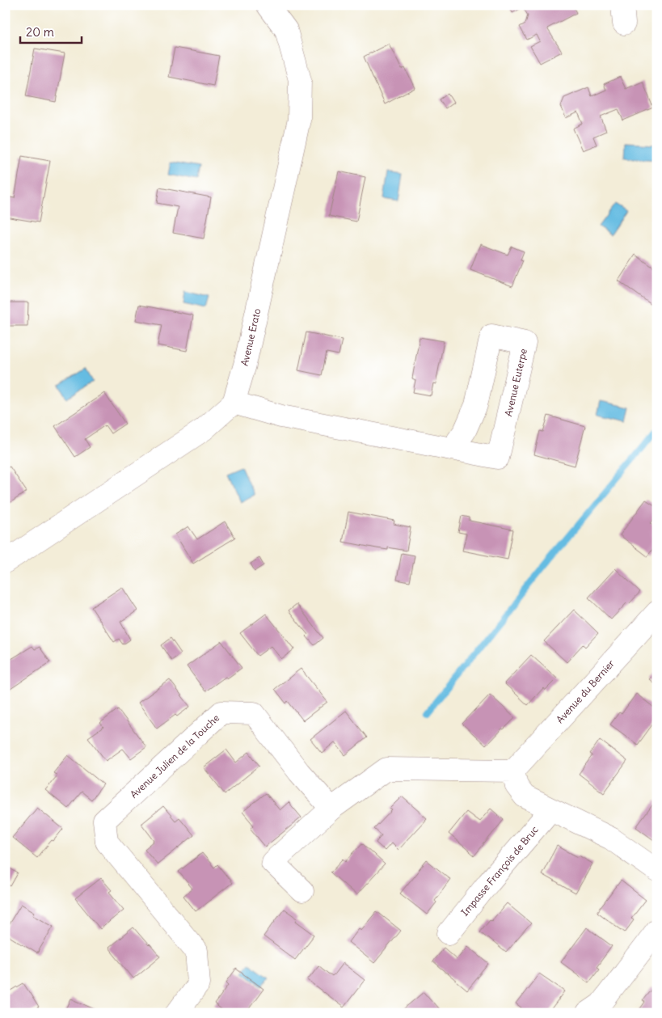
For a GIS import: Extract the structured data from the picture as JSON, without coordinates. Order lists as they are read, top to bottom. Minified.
{"streets":{"street":["Avenue Erato","Avenue Euterpe","Avenue du Bernier","Avenue Julien de la Touche","Impasse François de Bruc"]},"crossings":[["Avenue Erato","Avenue Euterpe"]],"scale_bar":"20 m"}
